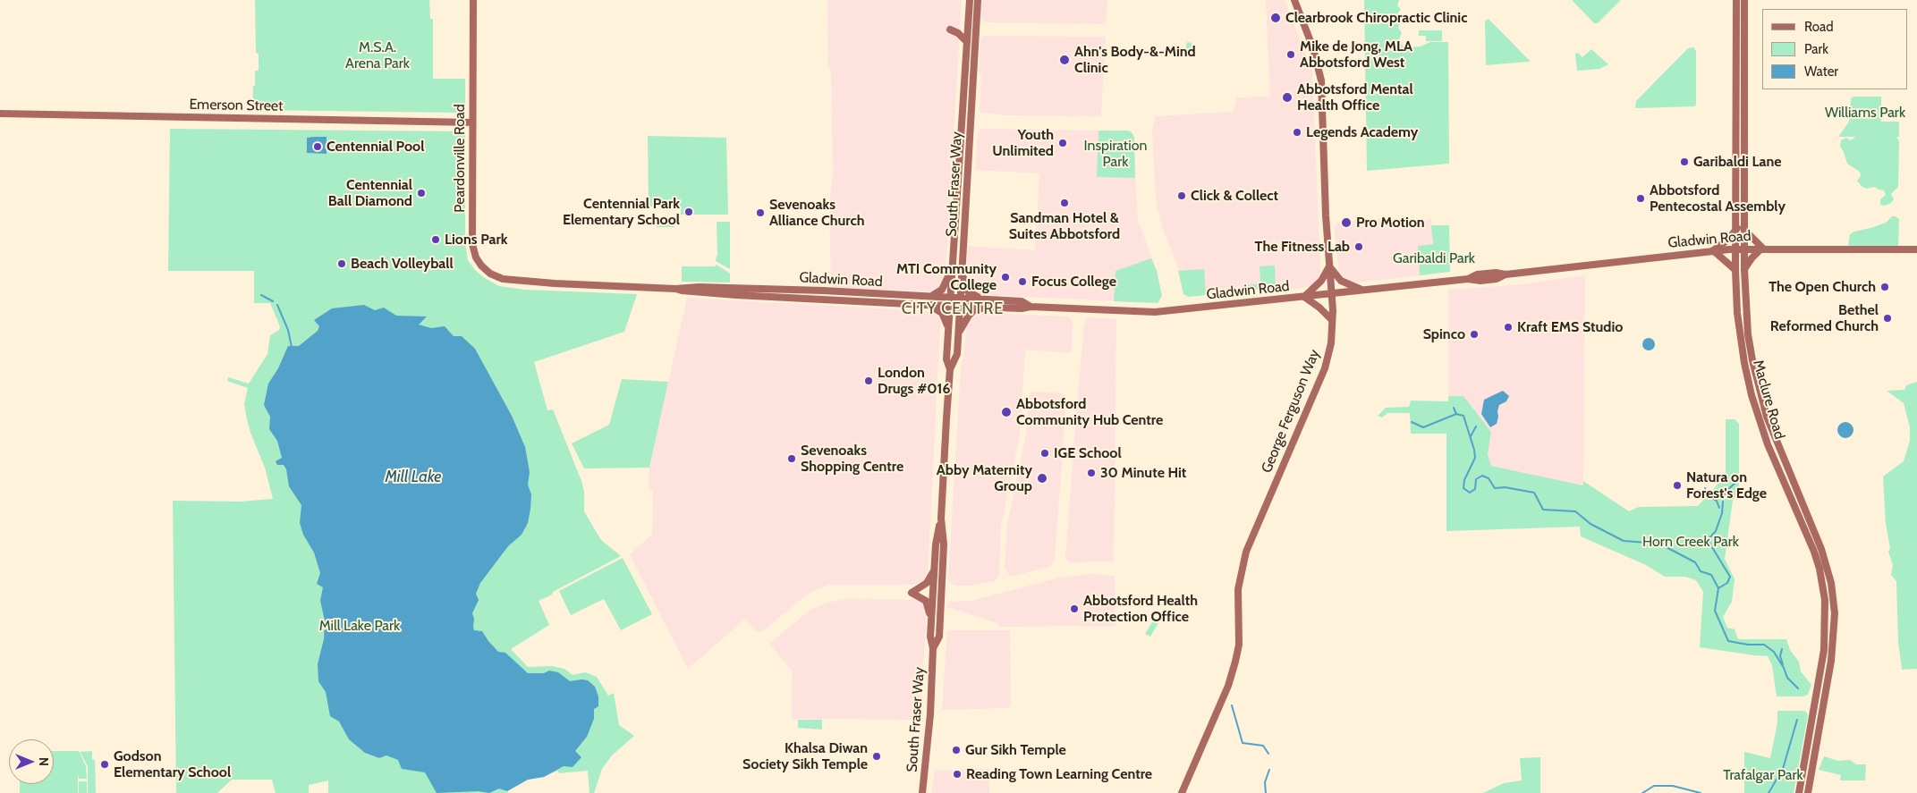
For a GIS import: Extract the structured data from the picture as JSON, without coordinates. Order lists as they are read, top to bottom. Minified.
{"streets":{"main road":["Emerson Street","Peardonville Road","South Fraser Way","Gladwin Road","Maclure Road","George Ferguson Way"]},"crossings":[["Emerson Street","Peardonville Road"],["Peardonville Road","Gladwin Road"],["South Fraser Way","Gladwin Road"],["Gladwin Road","Maclure Road"],["Gladwin Road","George Ferguson Way"]],"districts":["CITY CENTRE"],"water":["Mill Lake"],"parks":["M.S.A. Arena Park","Williams Park","Inspiration Park","Garibaldi Park","Horn Creek Park","Mill Lake Park","Trafalgar Park"],"places":["Clearbrook Chiropractic Clinic","Mike de Jong, MLA Abbotsford West","Ahn's Body-&-Mind Clinic","Abbotsford Mental Health Office","Legends Academy","Youth Unlimited","Centennial Pool","Garibaldi Lane","Centennial Ball Diamond","Click & Collect","Abbotsford Pentecostal Assembly","Sandman Hotel & Suites Abbotsford","Centennial Park Elementary School","Sevenoaks Alliance Church","Pro Motion","Lions Park","The Fitness Lab","Beach Volleyball","MTI Community College","Focus College","The Open Church","Bethel Reformed Church","Kraft EMS Studio","Spinco","London Drugs #016","Abbotsford Community Hub Centre","IGE School","Sevenoaks Shopping Centre","30 Minute Hit","Abby Maternity Group","Natura on Forest's Edge","Abbotsford Health Protection Office","Gur Sikh Temple","Khalsa Diwan Society Sikh Temple","Godson Elementary School","Reading Town Learning Centre"],"legend":["Road","Park","Water"],"north":"right"}
